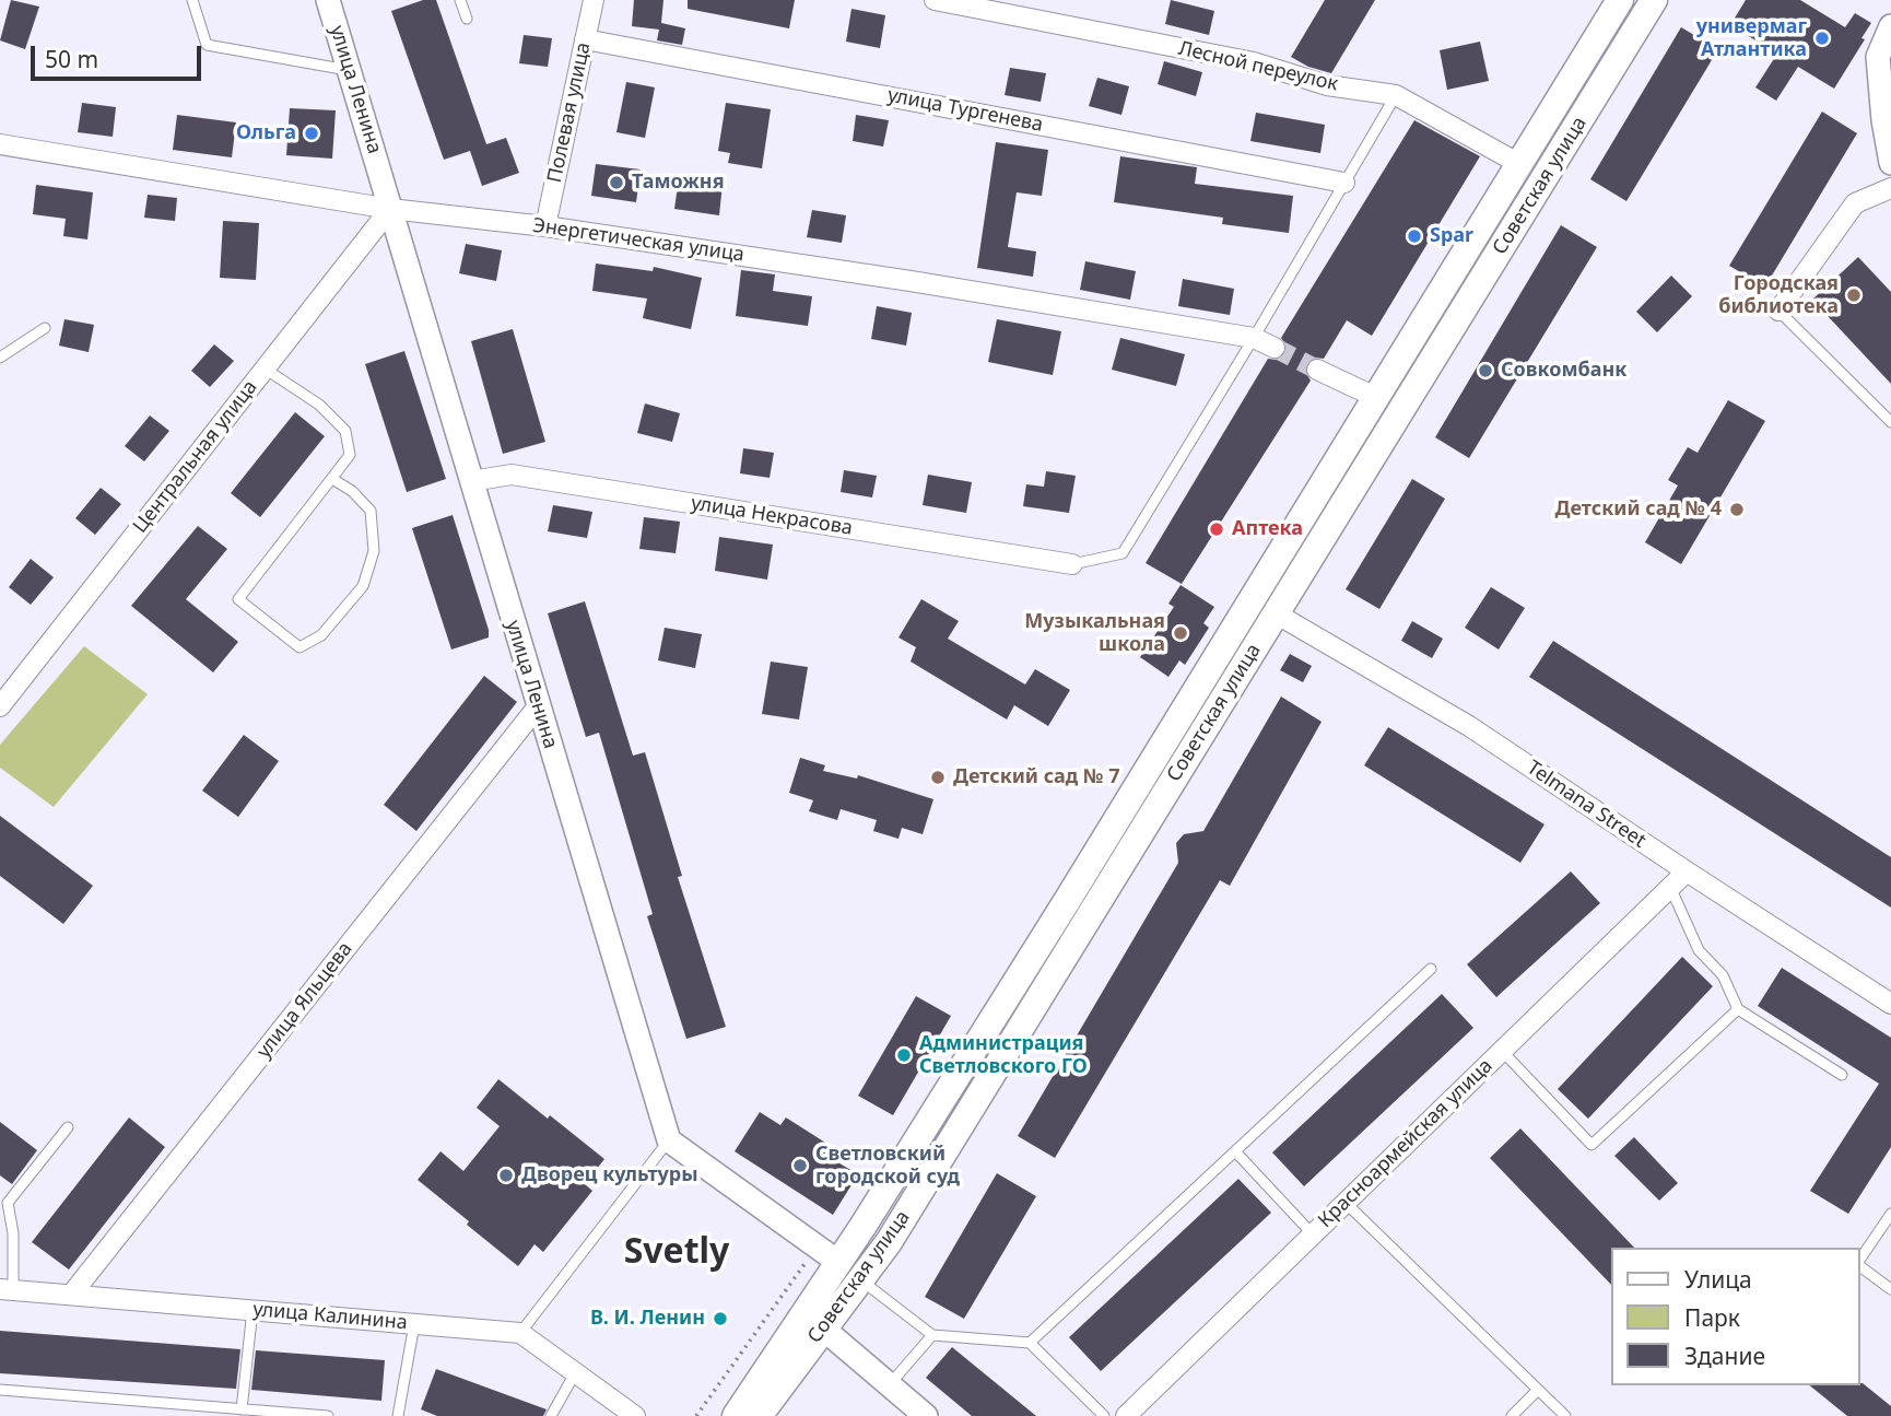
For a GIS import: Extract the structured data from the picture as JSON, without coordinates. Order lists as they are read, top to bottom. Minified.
{"streets":{"main road":["Советская улица"],"street":["Лесной переулок","улица Ленина","улица Тургенева","Полевая улица","Энергетическая улица","Центральная улица","улица Некрасова","Telmana Street","улица Яльцева","Красноармейская улица","улица Калинина"]},"crossings":[["Лесной переулок","Советская улица"],["улица Ленина","Энергетическая улица"],["улица Ленина","Центральная улица"],["улица Ленина","улица Некрасова"],["улица Ленина","улица Яльцева"],["улица Тургенева","Полевая улица"],["Полевая улица","Энергетическая улица"],["Советская улица","Telmana Street"],["Энергетическая улица","Центральная улица"],["Telmana Street","Красноармейская улица"],["улица Яльцева","улица Калинина"]],"districts":["Svetly"],"places":["универмаг Атлантика","Ольга","Таможня","Spar","Городская библиотека","Совкомбанк","Детский сад № 4","Аптека","Музыкальная школа","Детский сад № 7","Администрация Светловского ГО","Светловский городской суд","Дворец культуры","В. И. Ленин"],"legend":["Улица","Парк","Здание"],"scale_bar":"50 m"}
